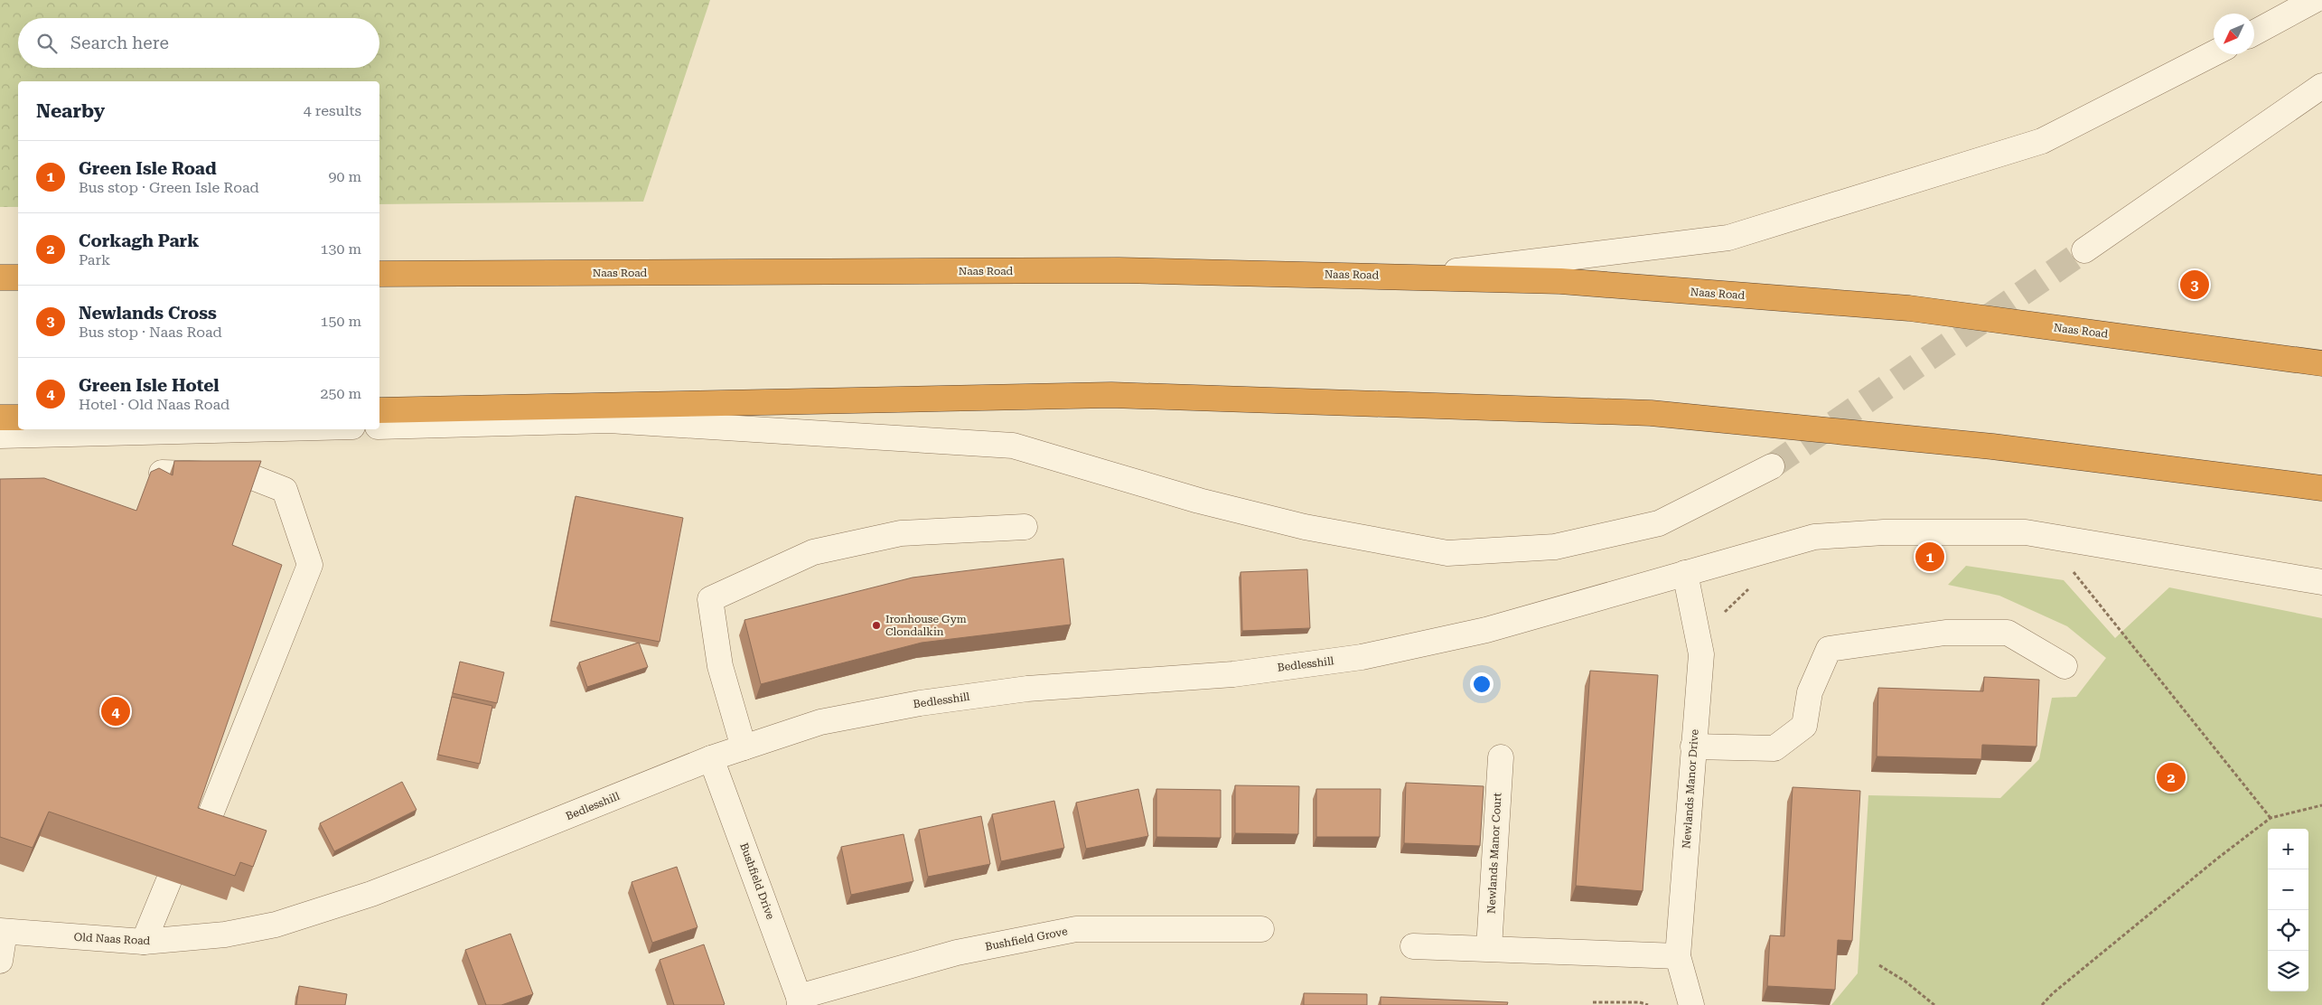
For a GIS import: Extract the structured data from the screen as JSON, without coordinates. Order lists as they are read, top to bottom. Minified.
{"streets":{"highway":["Naas Road"],"street":["Bedlesshill","Newlands Manor Drive","Newlands Manor Court","Bushfield Drive","Old Naas Road","Bushfield Grove"]},"crossings":[["Bedlesshill","Newlands Manor Drive"],["Bedlesshill","Bushfield Drive"],["Bedlesshill","Old Naas Road"],["Bushfield Drive","Bushfield Grove"]],"places":["Ironhouse Gym Clondalkin"],"north":"bottom left","page":{"search":"Search here","heading":["Nearby","4 results"],"list":[{"mark":"1","name":"Green Isle Road","note":"Bus stop · Green Isle Road","value":"90 m"},{"mark":"2","name":"Corkagh Park","note":"Park","value":"130 m"},{"mark":"3","name":"Newlands Cross","note":"Bus stop · Naas Road","value":"150 m"},{"mark":"4","name":"Green Isle Hotel","note":"Hotel · Old Naas Road","value":"250 m"}],"pins":["3","1","4","2"],"map_buttons":["+","−"]}}
